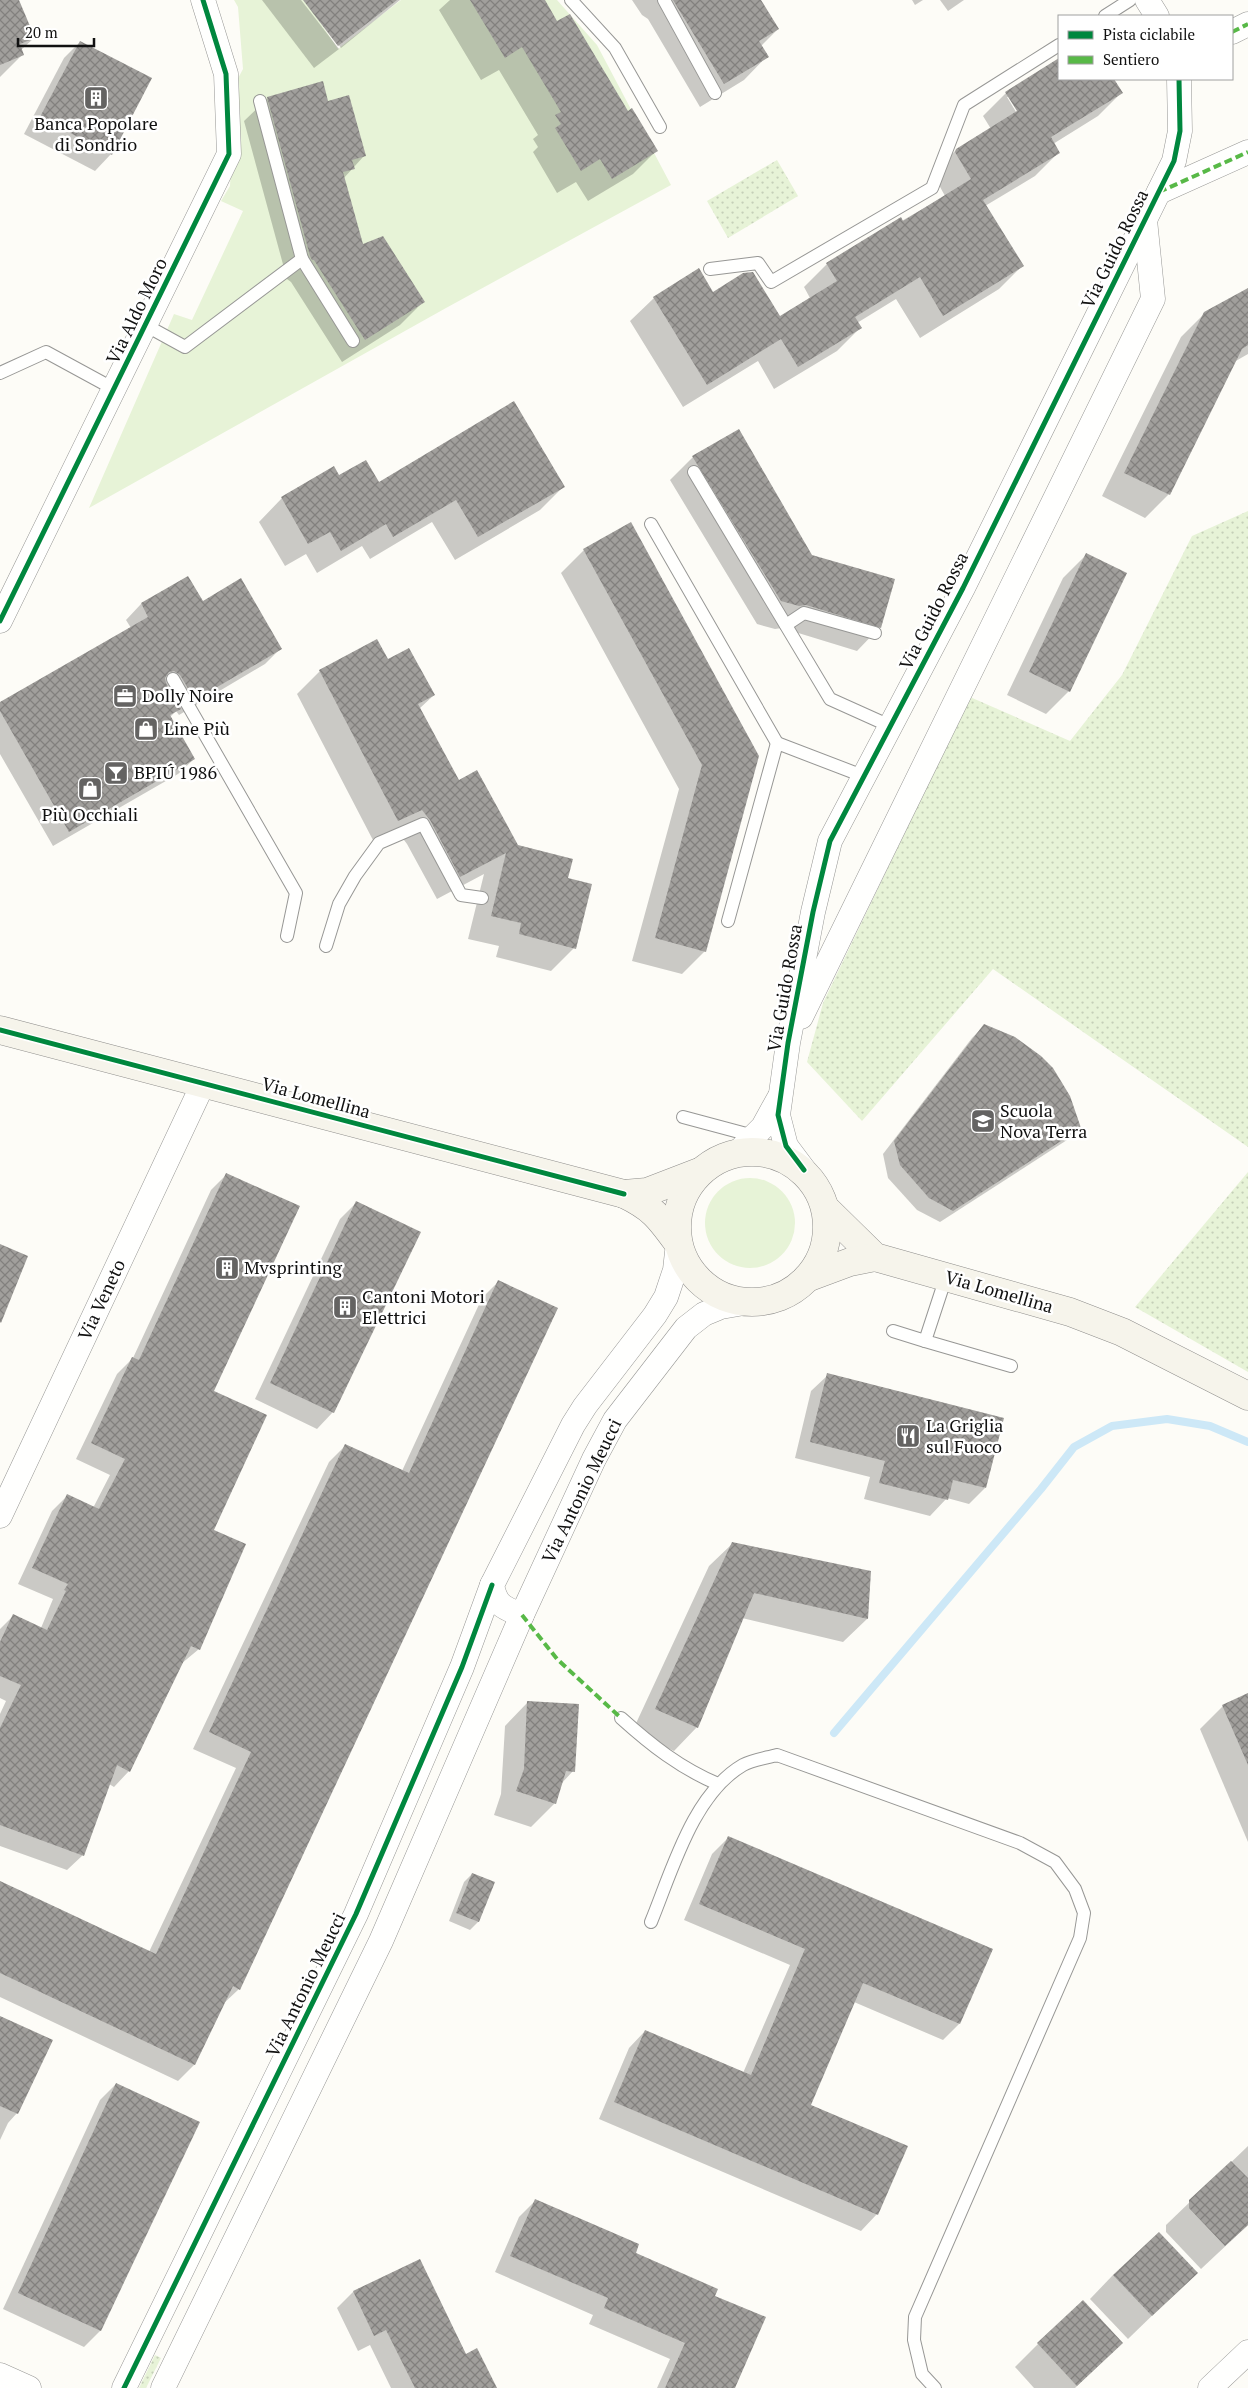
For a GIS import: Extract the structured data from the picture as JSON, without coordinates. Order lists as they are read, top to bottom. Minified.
{"streets":{"main road":["Via Lomellina"],"street":["Via Guido Rossa","Via Aldo Moro","Via Veneto","Via Antonio Meucci"]},"crossings":[["Via Guido Rossa","Via Lomellina"],["Via Guido Rossa","Via Antonio Meucci"],["Via Lomellina","Via Veneto"],["Via Lomellina","Via Antonio Meucci"]],"places":{"building":["Banca Popolare di Sondrio","Mvsprinting","Cantoni Motori Elettrici"],"office":["Dolly Noire"],"shop":["Line Più","Più Occhiali"],"bar":["BPIÚ 1986"],"school or university":["Scuola Nova Terra"],"restaurant":["La Griglia sul Fuoco"]},"legend":["Pista ciclabile","Sentiero"],"scale_bar":"20 m"}
